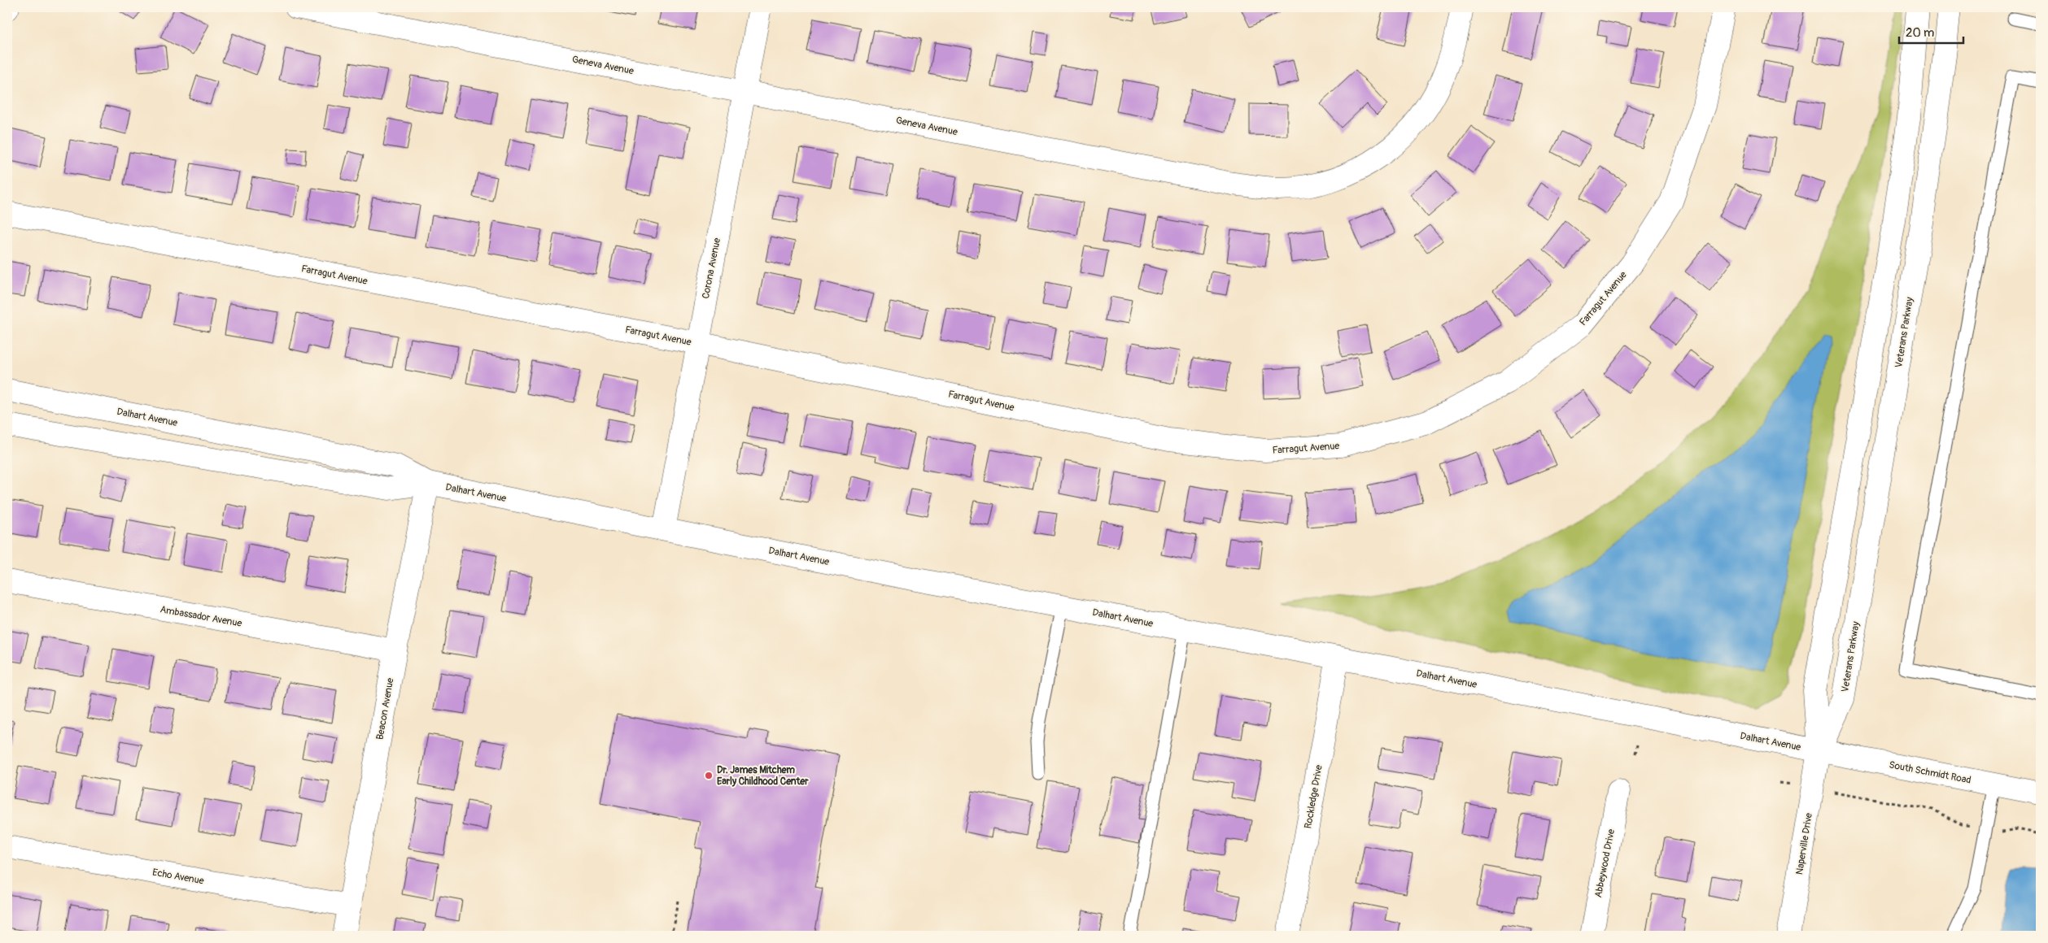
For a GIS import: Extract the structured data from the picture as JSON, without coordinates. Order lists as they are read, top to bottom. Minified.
{"streets":{"street":["Geneva Avenue","Corona Avenue","Farragut Avenue","Veterans Parkway","Dalhart Avenue","Ambassador Avenue","Beacon Avenue","South Schmidt Road","Rockledge Drive","Naperville Drive","Abbeywood Drive","Echo Avenue"]},"crossings":[["Geneva Avenue","Corona Avenue"],["Corona Avenue","Farragut Avenue"],["Corona Avenue","Dalhart Avenue"],["Veterans Parkway","Dalhart Avenue"],["Veterans Parkway","South Schmidt Road"],["Veterans Parkway","Naperville Drive"],["Dalhart Avenue","Beacon Avenue"],["Dalhart Avenue","South Schmidt Road"],["Dalhart Avenue","Rockledge Drive"],["Dalhart Avenue","Naperville Drive"],["Ambassador Avenue","Beacon Avenue"],["Beacon Avenue","Echo Avenue"],["South Schmidt Road","Naperville Drive"]],"places":["Dr. James Mitchem Early Childhood Center"],"scale_bar":"20 m"}
